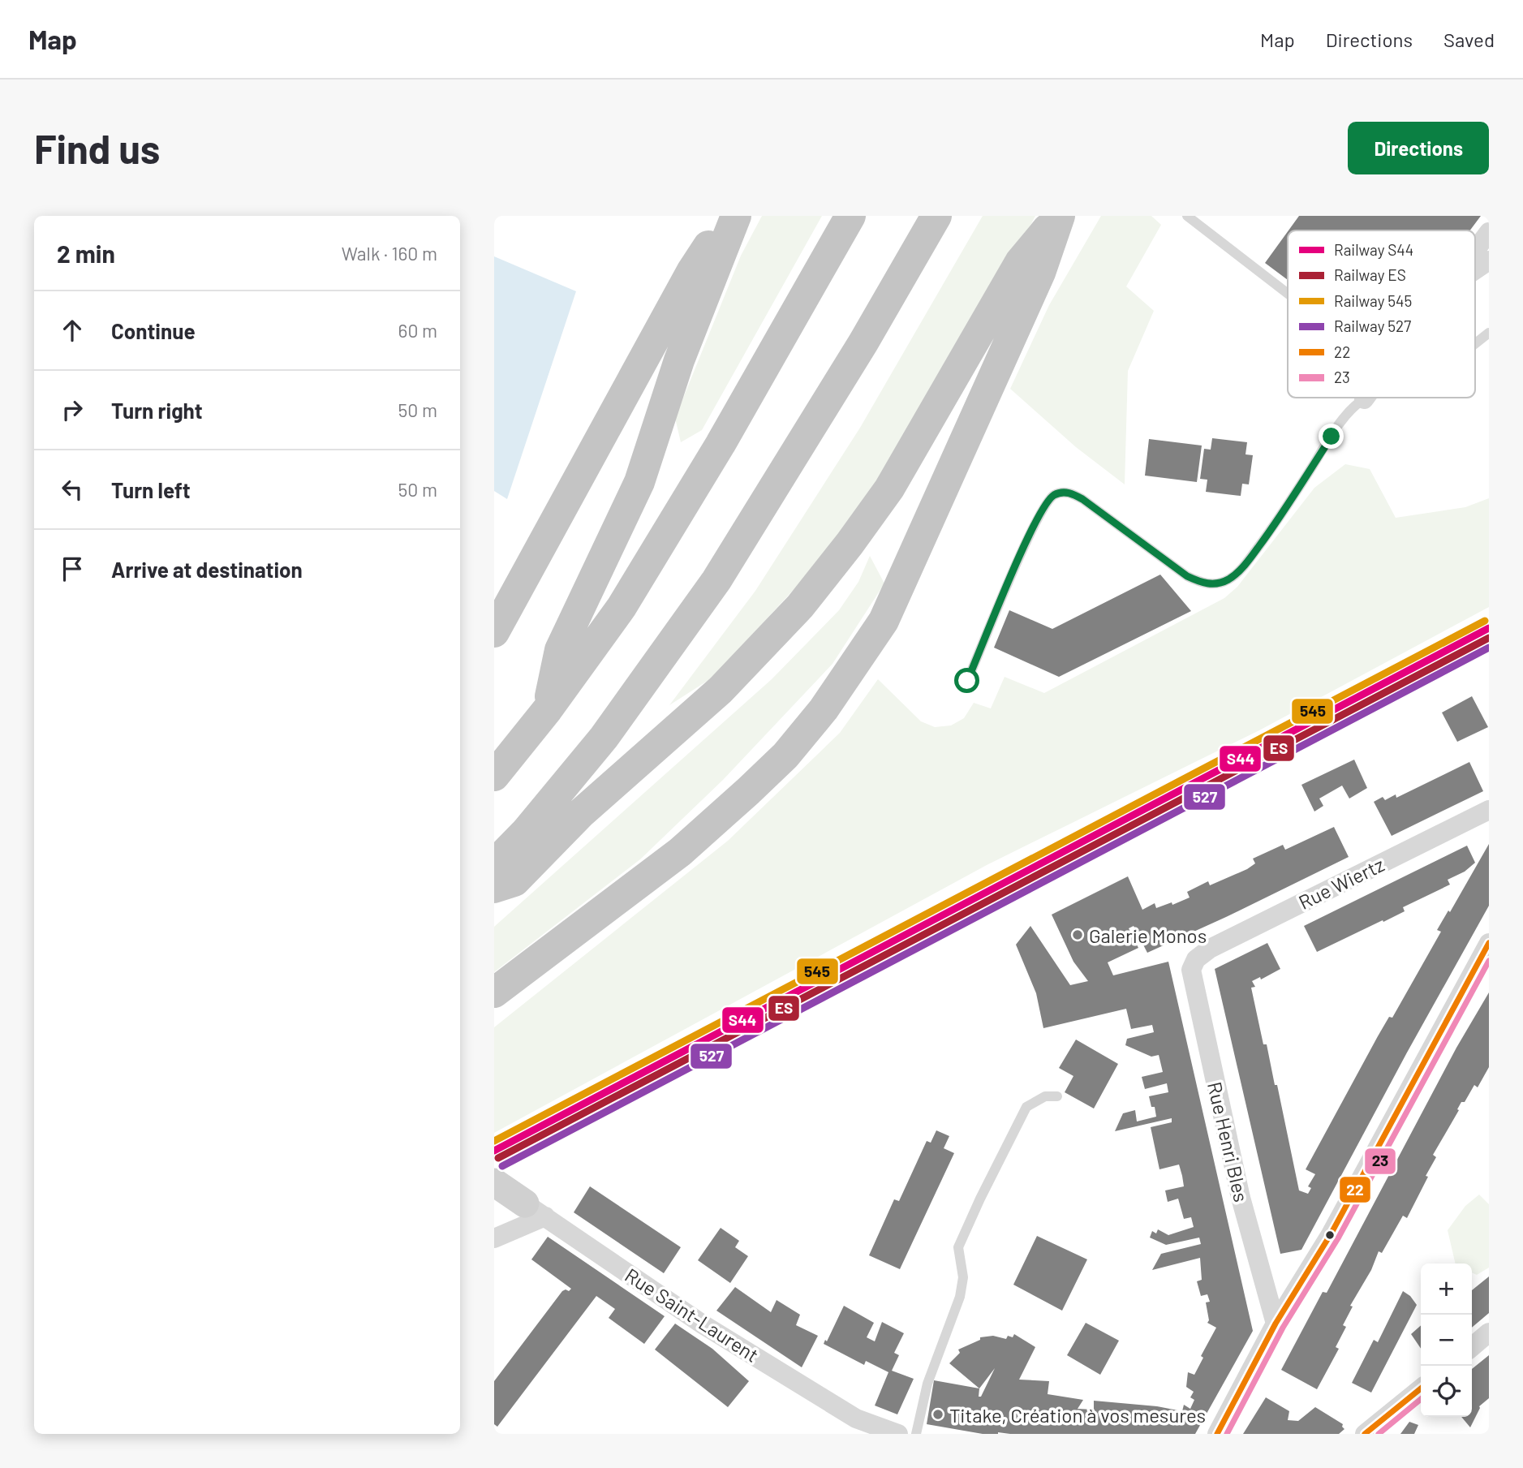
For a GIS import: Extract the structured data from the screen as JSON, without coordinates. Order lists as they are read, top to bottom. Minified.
{"streets":{"street":["Rue Wiertz","Rue Henri Bles","Rue Saint-Laurent"]},"crossings":[["Rue Wiertz","Rue Henri Bles"]],"places":["Galerie Monos","Titake, Création à vos mesures"],"lines":["rail line 545","rail line S44","rail line ES","rail line 527","transit line 22","transit line 23"],"legend":["Railway S44","Railway ES","Railway 545","Railway 527","22","23"],"page":{"header":"Map","nav":["Map","Directions","Saved"],"buttons":"Directions","title":"Find us","heading":["2 min","Walk · 160 m"],"list":[["Continue","60 m"],["Turn right","50 m"],["Turn left","50 m"],"Arrive at destination"],"map_buttons":["+","−"]}}
